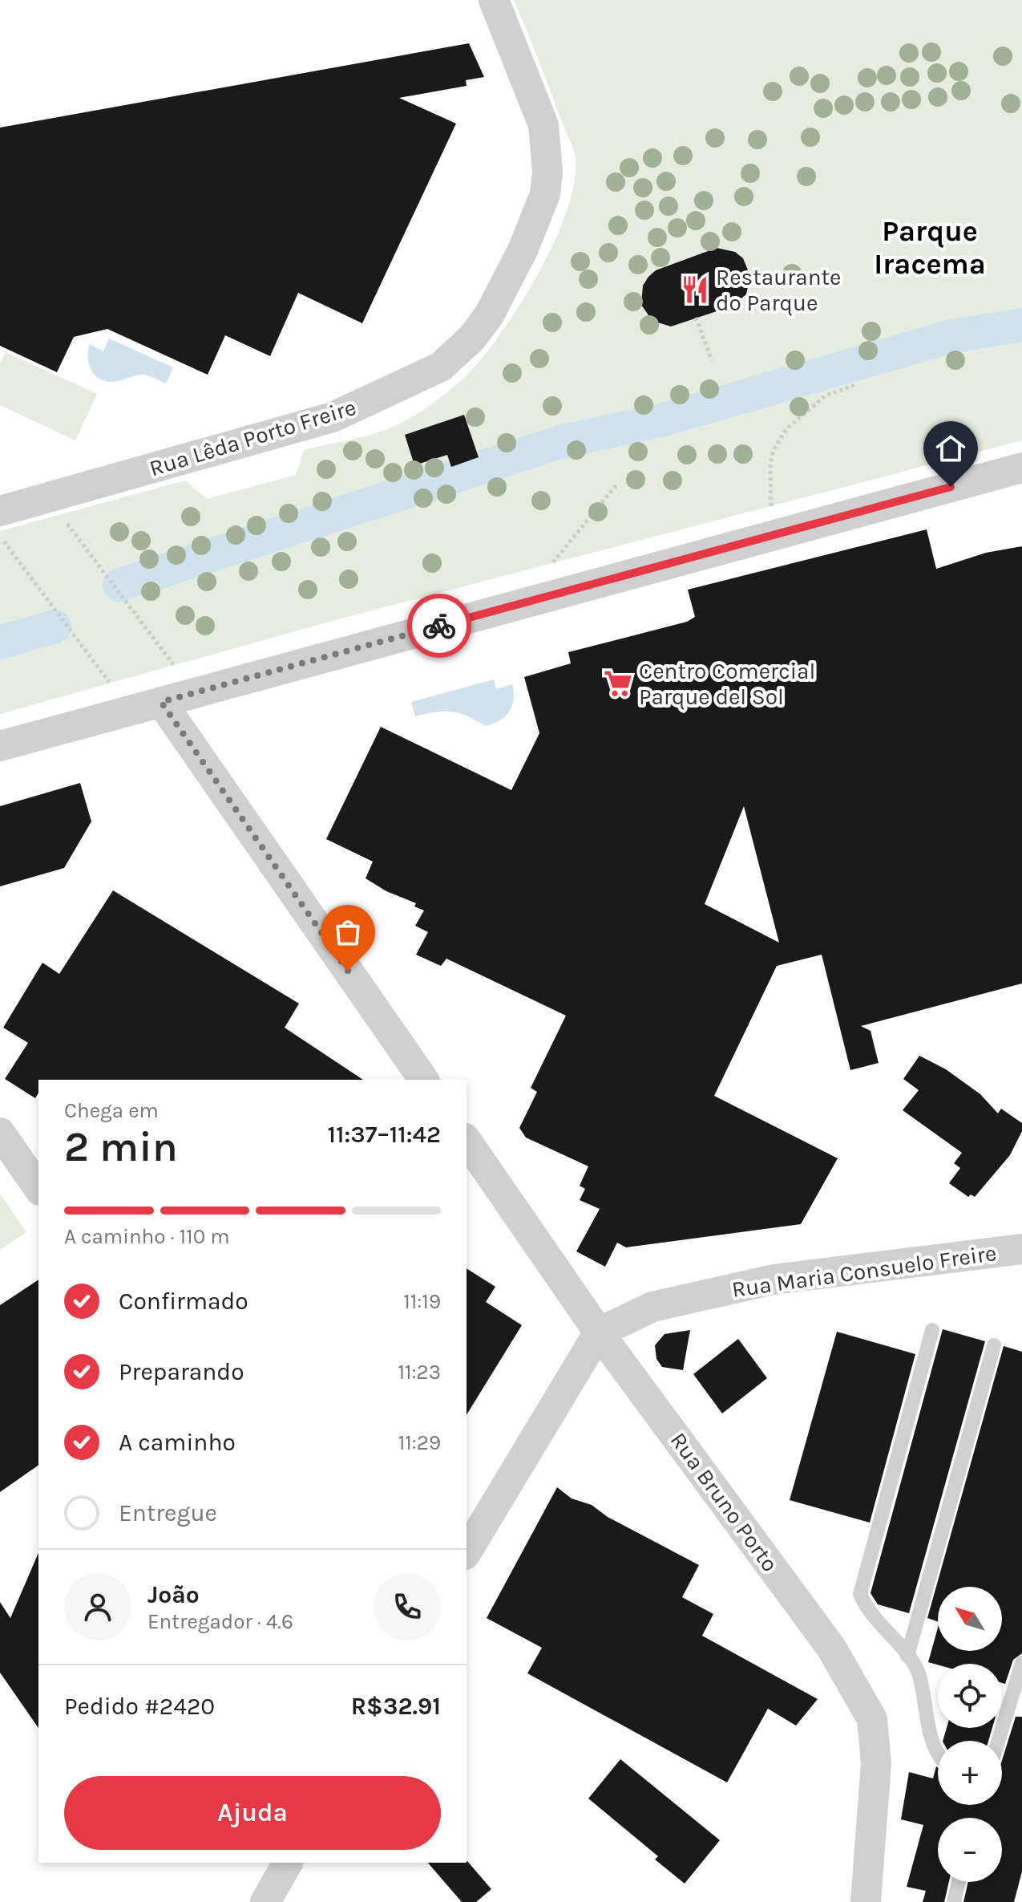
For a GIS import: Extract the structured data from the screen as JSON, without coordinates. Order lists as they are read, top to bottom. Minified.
{"streets":{"street":["Rua Lêda Porto Freire","Rua Maria Consuelo Freire","Rua Bruno Porto"]},"crossings":[["Rua Maria Consuelo Freire","Rua Bruno Porto"]],"districts":["Parque Iracema"],"places":{"restaurant":["Restaurante do Parque"],"supermarket":["Centro Comercial Parque del Sol"]},"north":"top left","page":{"heading":["2 min","Chega em","11:37–11:42"],"panel":["João","Entregador · 4.6","Pedido #2420","R$32.91"],"bar":"A caminho · 110 m","list":[["Confirmado","11:19"],["Preparando","11:23"],["A caminho","11:29"],"Entregue"],"map_buttons":["+","−"],"buttons":"Ajuda"}}
